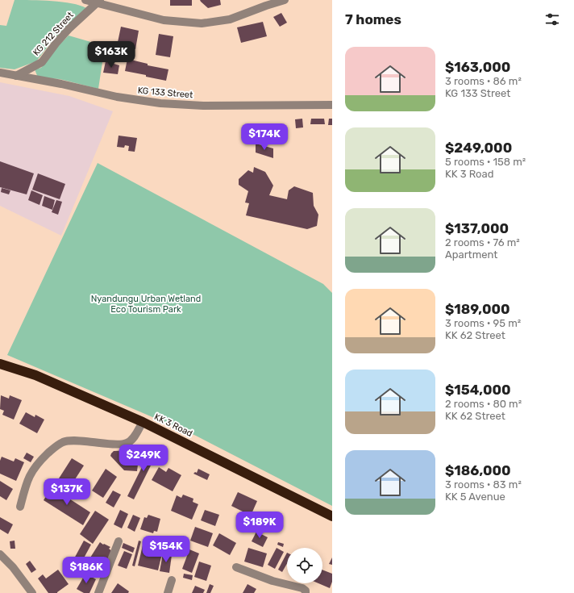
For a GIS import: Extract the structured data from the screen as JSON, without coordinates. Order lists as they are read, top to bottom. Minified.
{"streets":{"highway":["KK 3 Road"],"street":["KG 212 Street","KG 133 Street"]},"crossings":[["KG 212 Street","KG 133 Street"]],"parks":["Nyandungu Urban Wetland Eco Tourism Park"],"page":{"heading":"7 homes","list":[{"name":"$163,000","note":"3 rooms · 86 m² · KG 133 Street"},{"name":"$249,000","note":"5 rooms · 158 m² · KK 3 Road"},{"name":"$137,000","note":"2 rooms · 76 m² · Apartment"},{"name":"$189,000","note":"3 rooms · 95 m² · KK 62 Street"},{"name":"$154,000","note":"2 rooms · 80 m² · KK 62 Street"},{"name":"$186,000","note":"3 rooms · 83 m² · KK 5 Avenue"}],"price":["$163K","$174K","$249K","$137K","$189K","$154K","$186K"]}}
